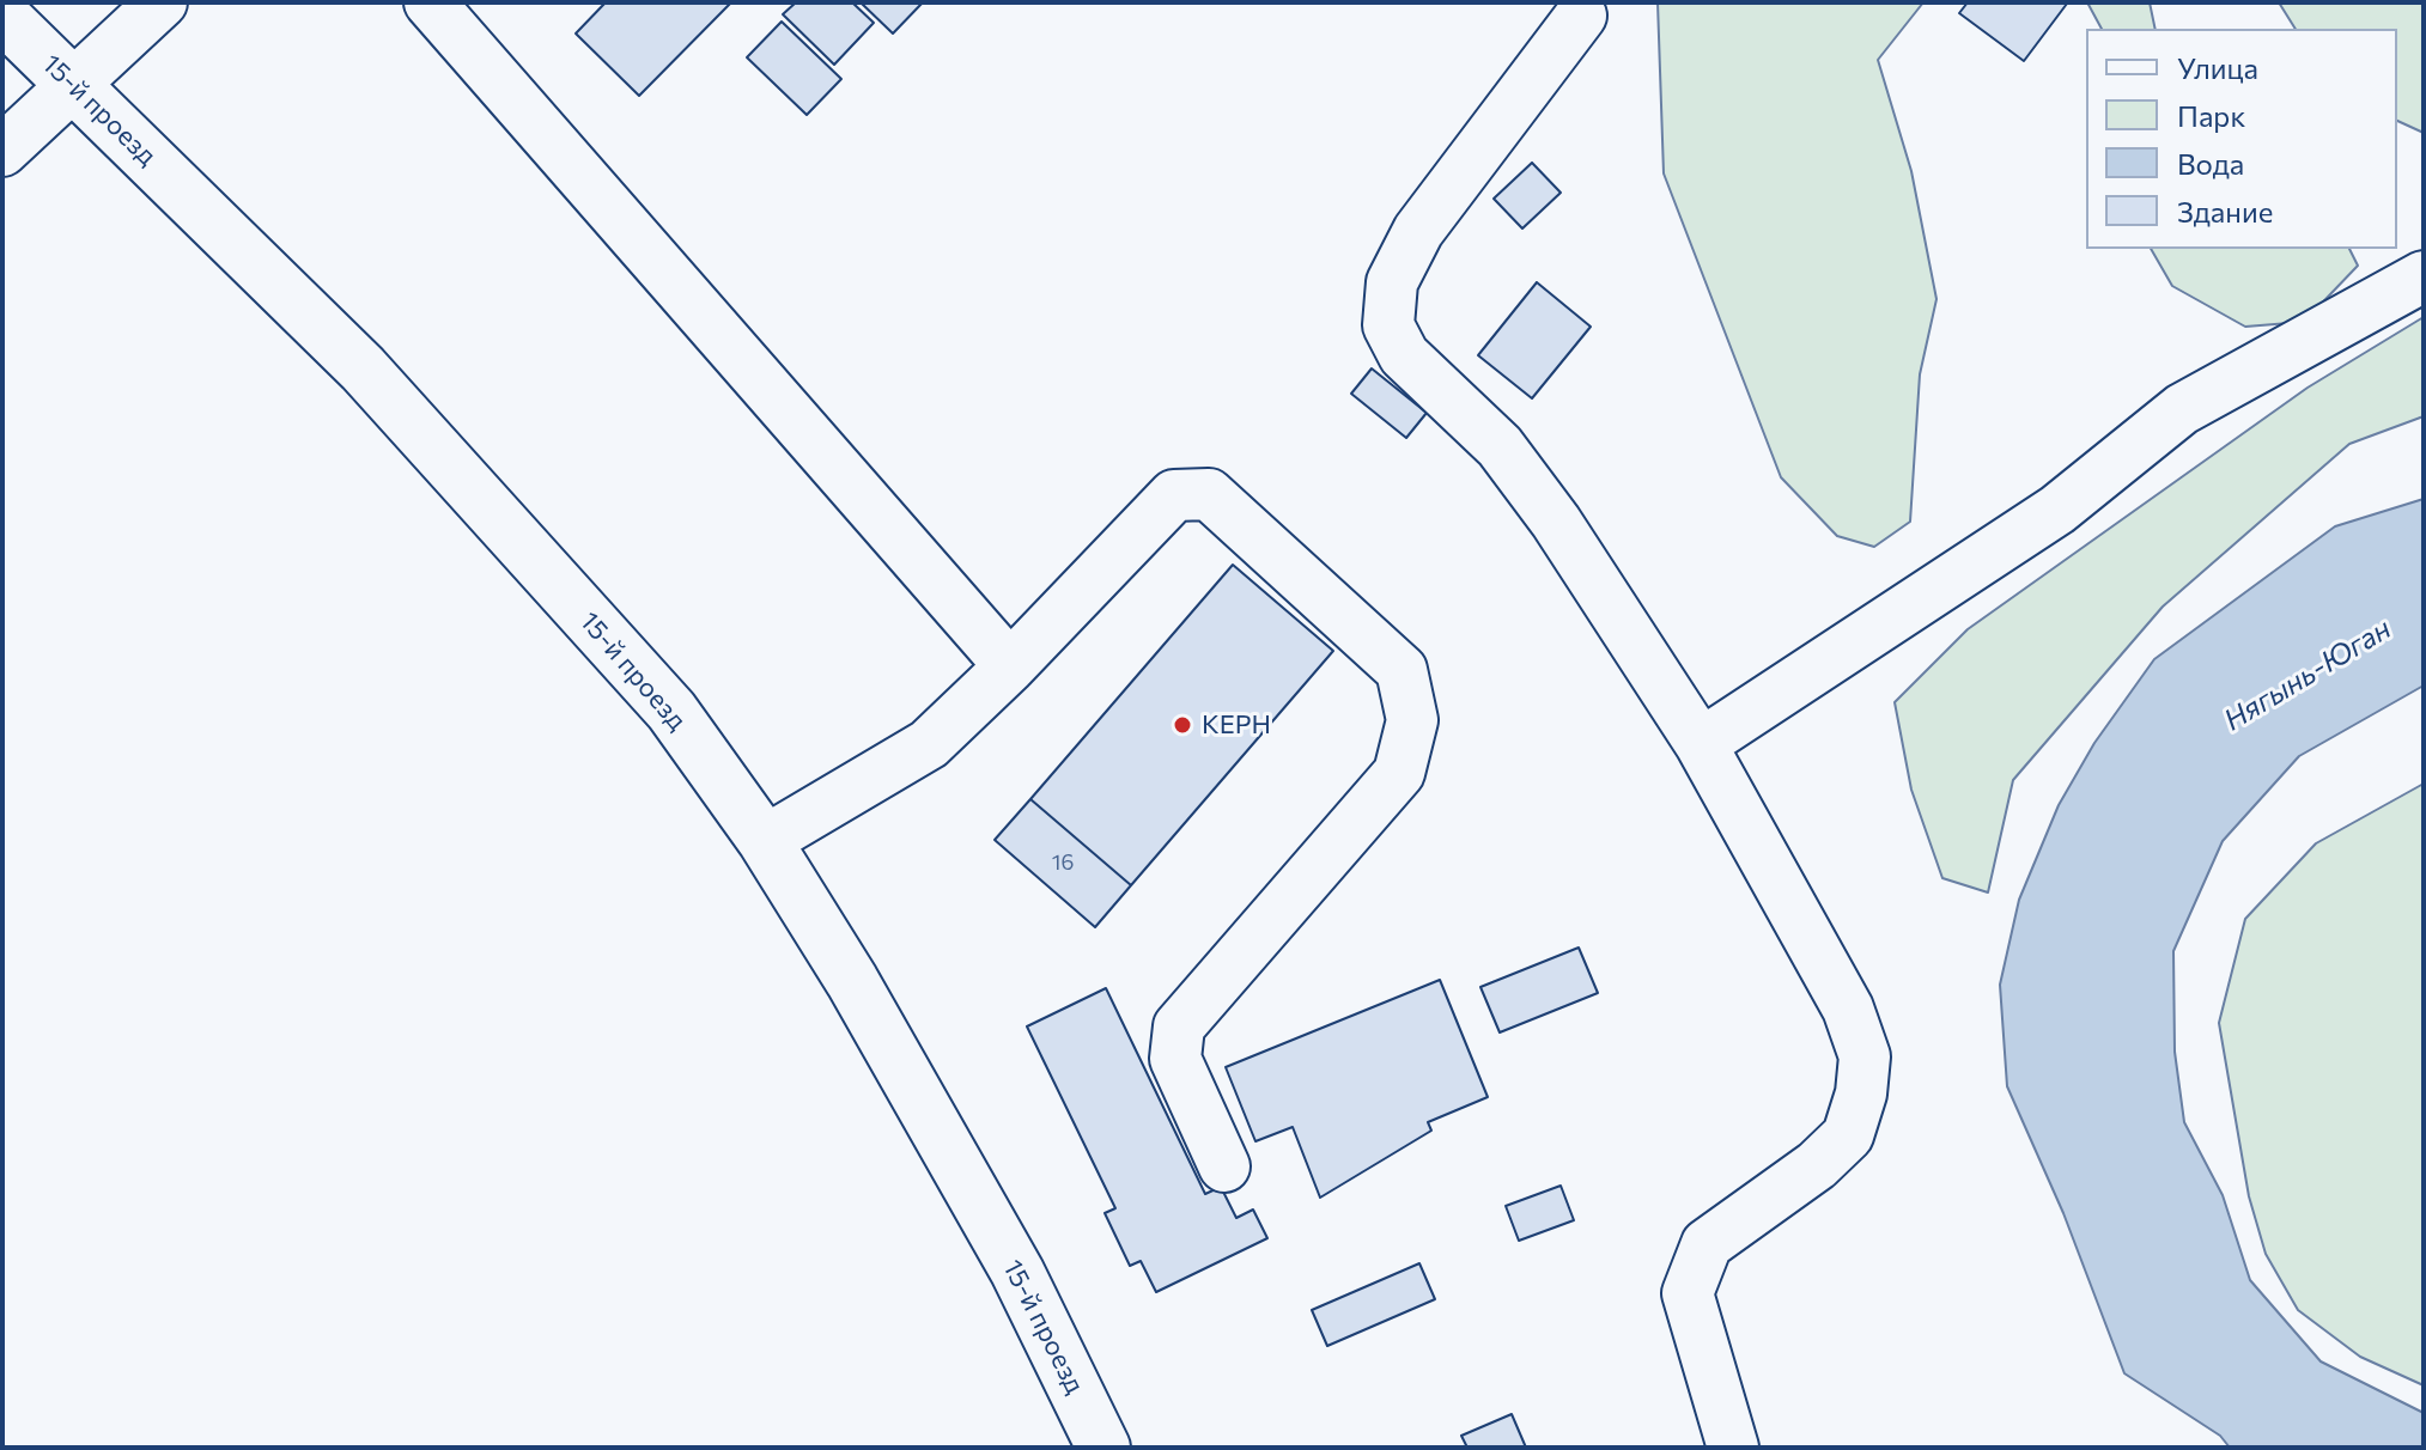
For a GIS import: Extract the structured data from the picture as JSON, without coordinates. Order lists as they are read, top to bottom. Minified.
{"streets":{"main road":["15-й проезд"]},"water":["Нягынь-Юган"],"places":["КЕРН"],"house_numbers":["16"],"legend":["Улица","Парк","Вода","Здание"]}
